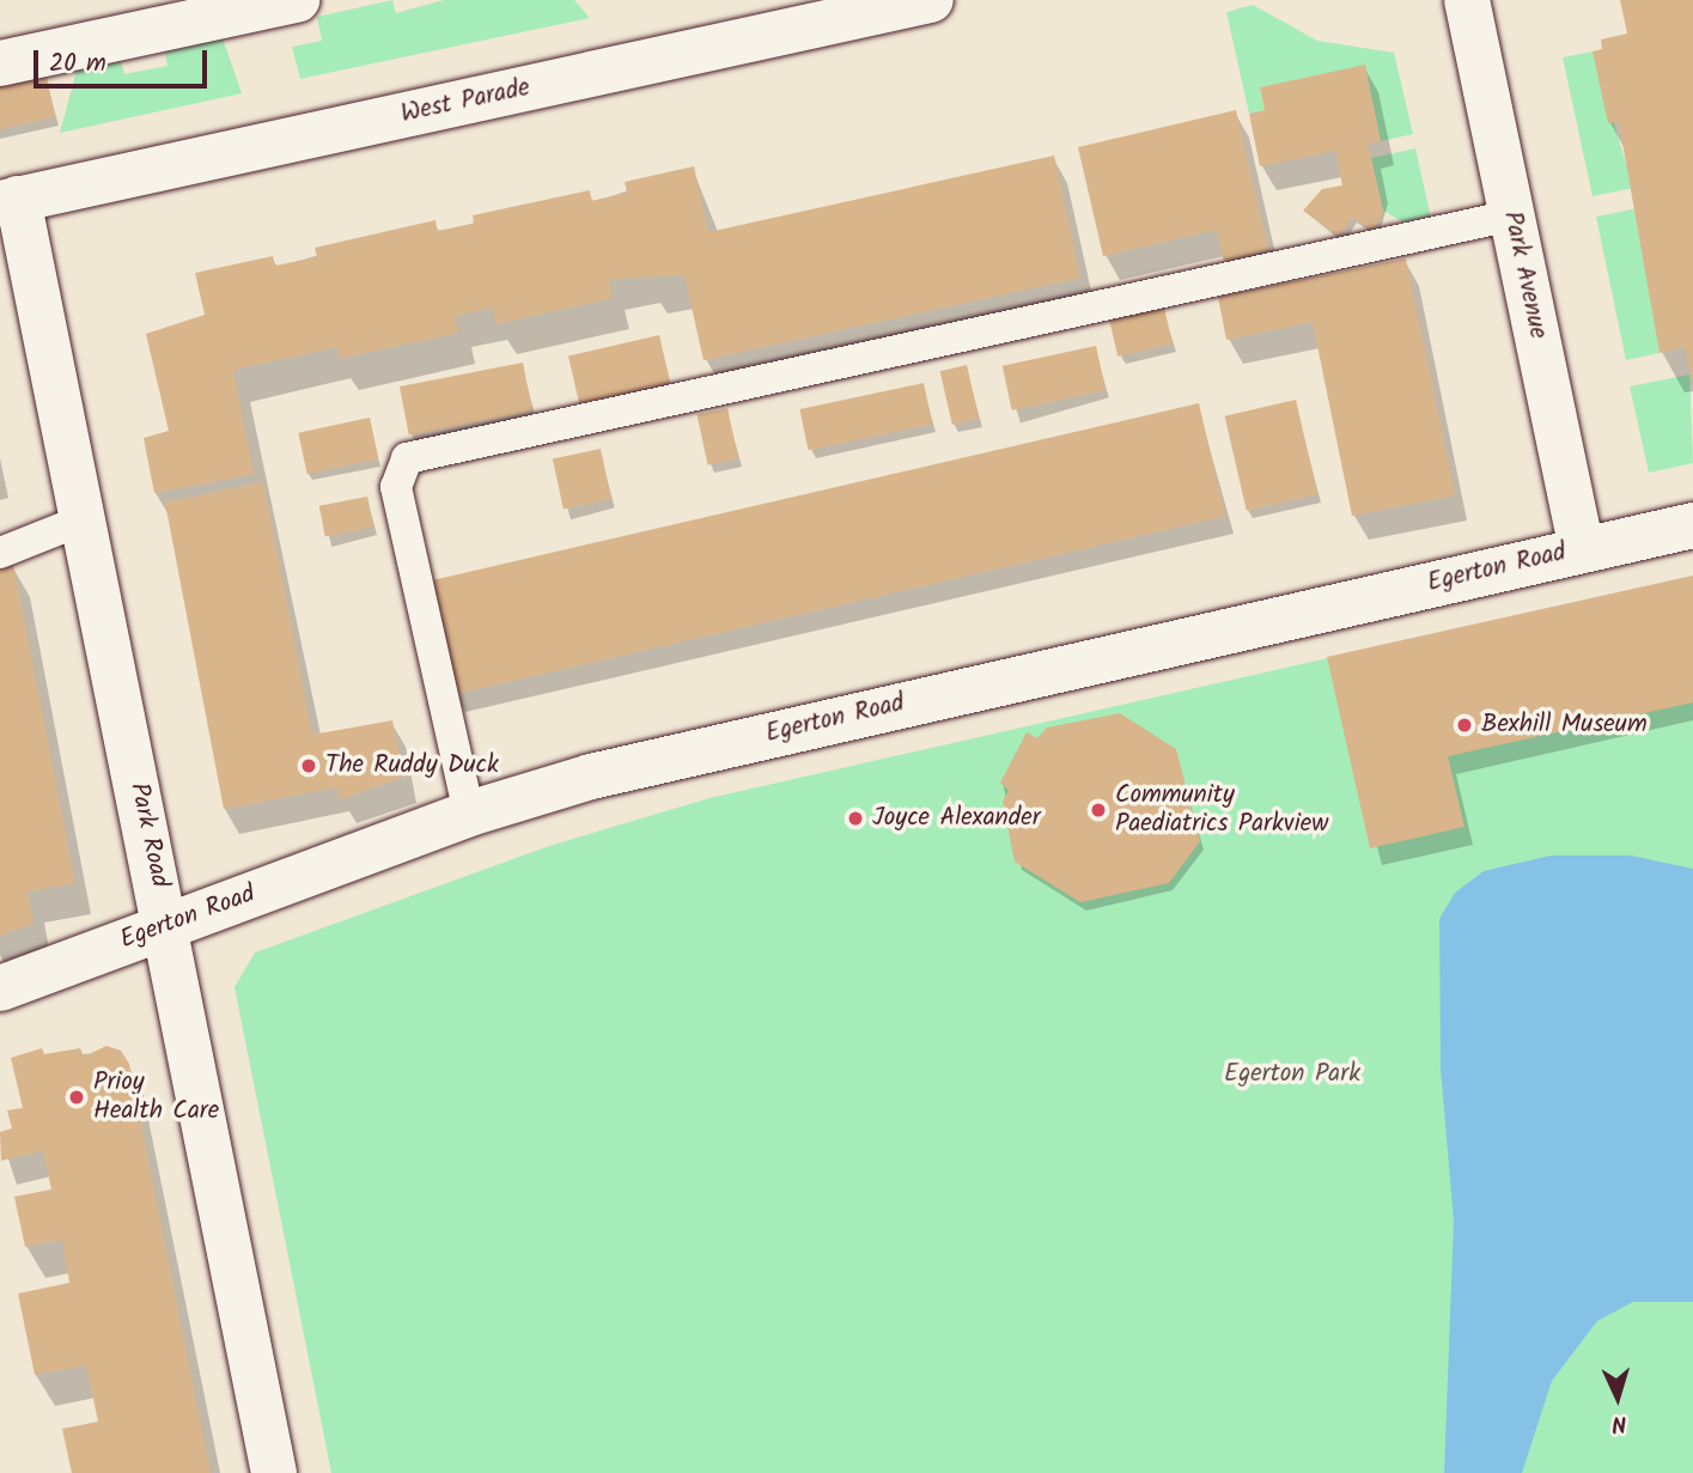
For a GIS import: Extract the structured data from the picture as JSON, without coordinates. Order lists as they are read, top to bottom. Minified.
{"streets":{"street":["West Parade","Park Avenue","Egerton Road","Park Road"]},"crossings":[["West Parade","Park Road"],["Park Avenue","Egerton Road"],["Egerton Road","Park Road"]],"parks":["Egerton Park"],"places":["Bexhill Museum","The Ruddy Duck","Community Paediatrics Parkview","Joyce Alexander","Prioy Health Care"],"scale_bar":"20 m","north":"bottom"}
